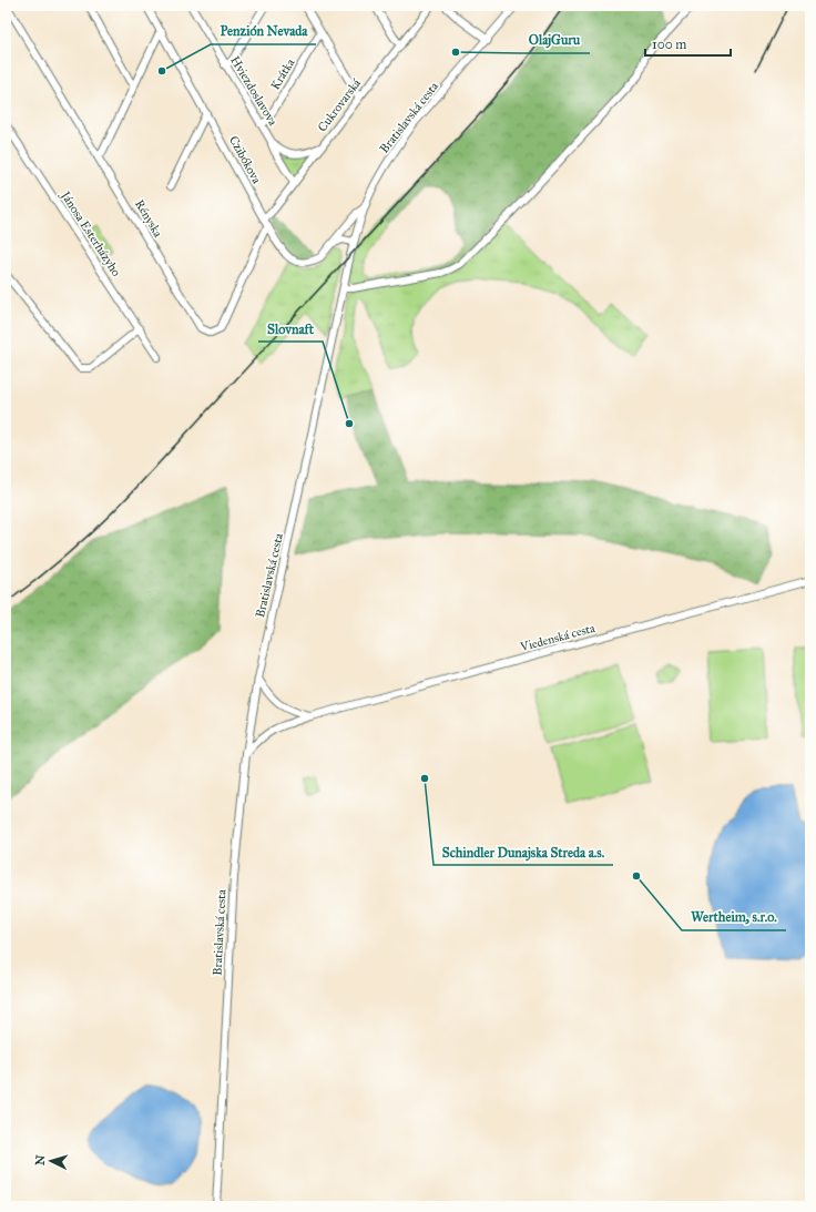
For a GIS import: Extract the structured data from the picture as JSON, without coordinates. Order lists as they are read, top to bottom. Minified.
{"streets":{"street":["Krátka","Hviezdoslavova","Cukrovarská","Bratislavská cesta","Czibókova","Rényska","Jánosa Esterházyho","Viedenská cesta"]},"crossings":[["Krátka","Hviezdoslavova"],["Hviezdoslavova","Cukrovarská"],["Cukrovarská","Czibókova"],["Bratislavská cesta","Czibókova"],["Bratislavská cesta","Viedenská cesta"],["Czibókova","Rényska"]],"places":["OlajGuru","Penzión Nevada","Slovnaft","Schindler Dunajska Streda a.s.","Wertheim, s.r.o."],"scale_bar":"100 m","north":"left"}
